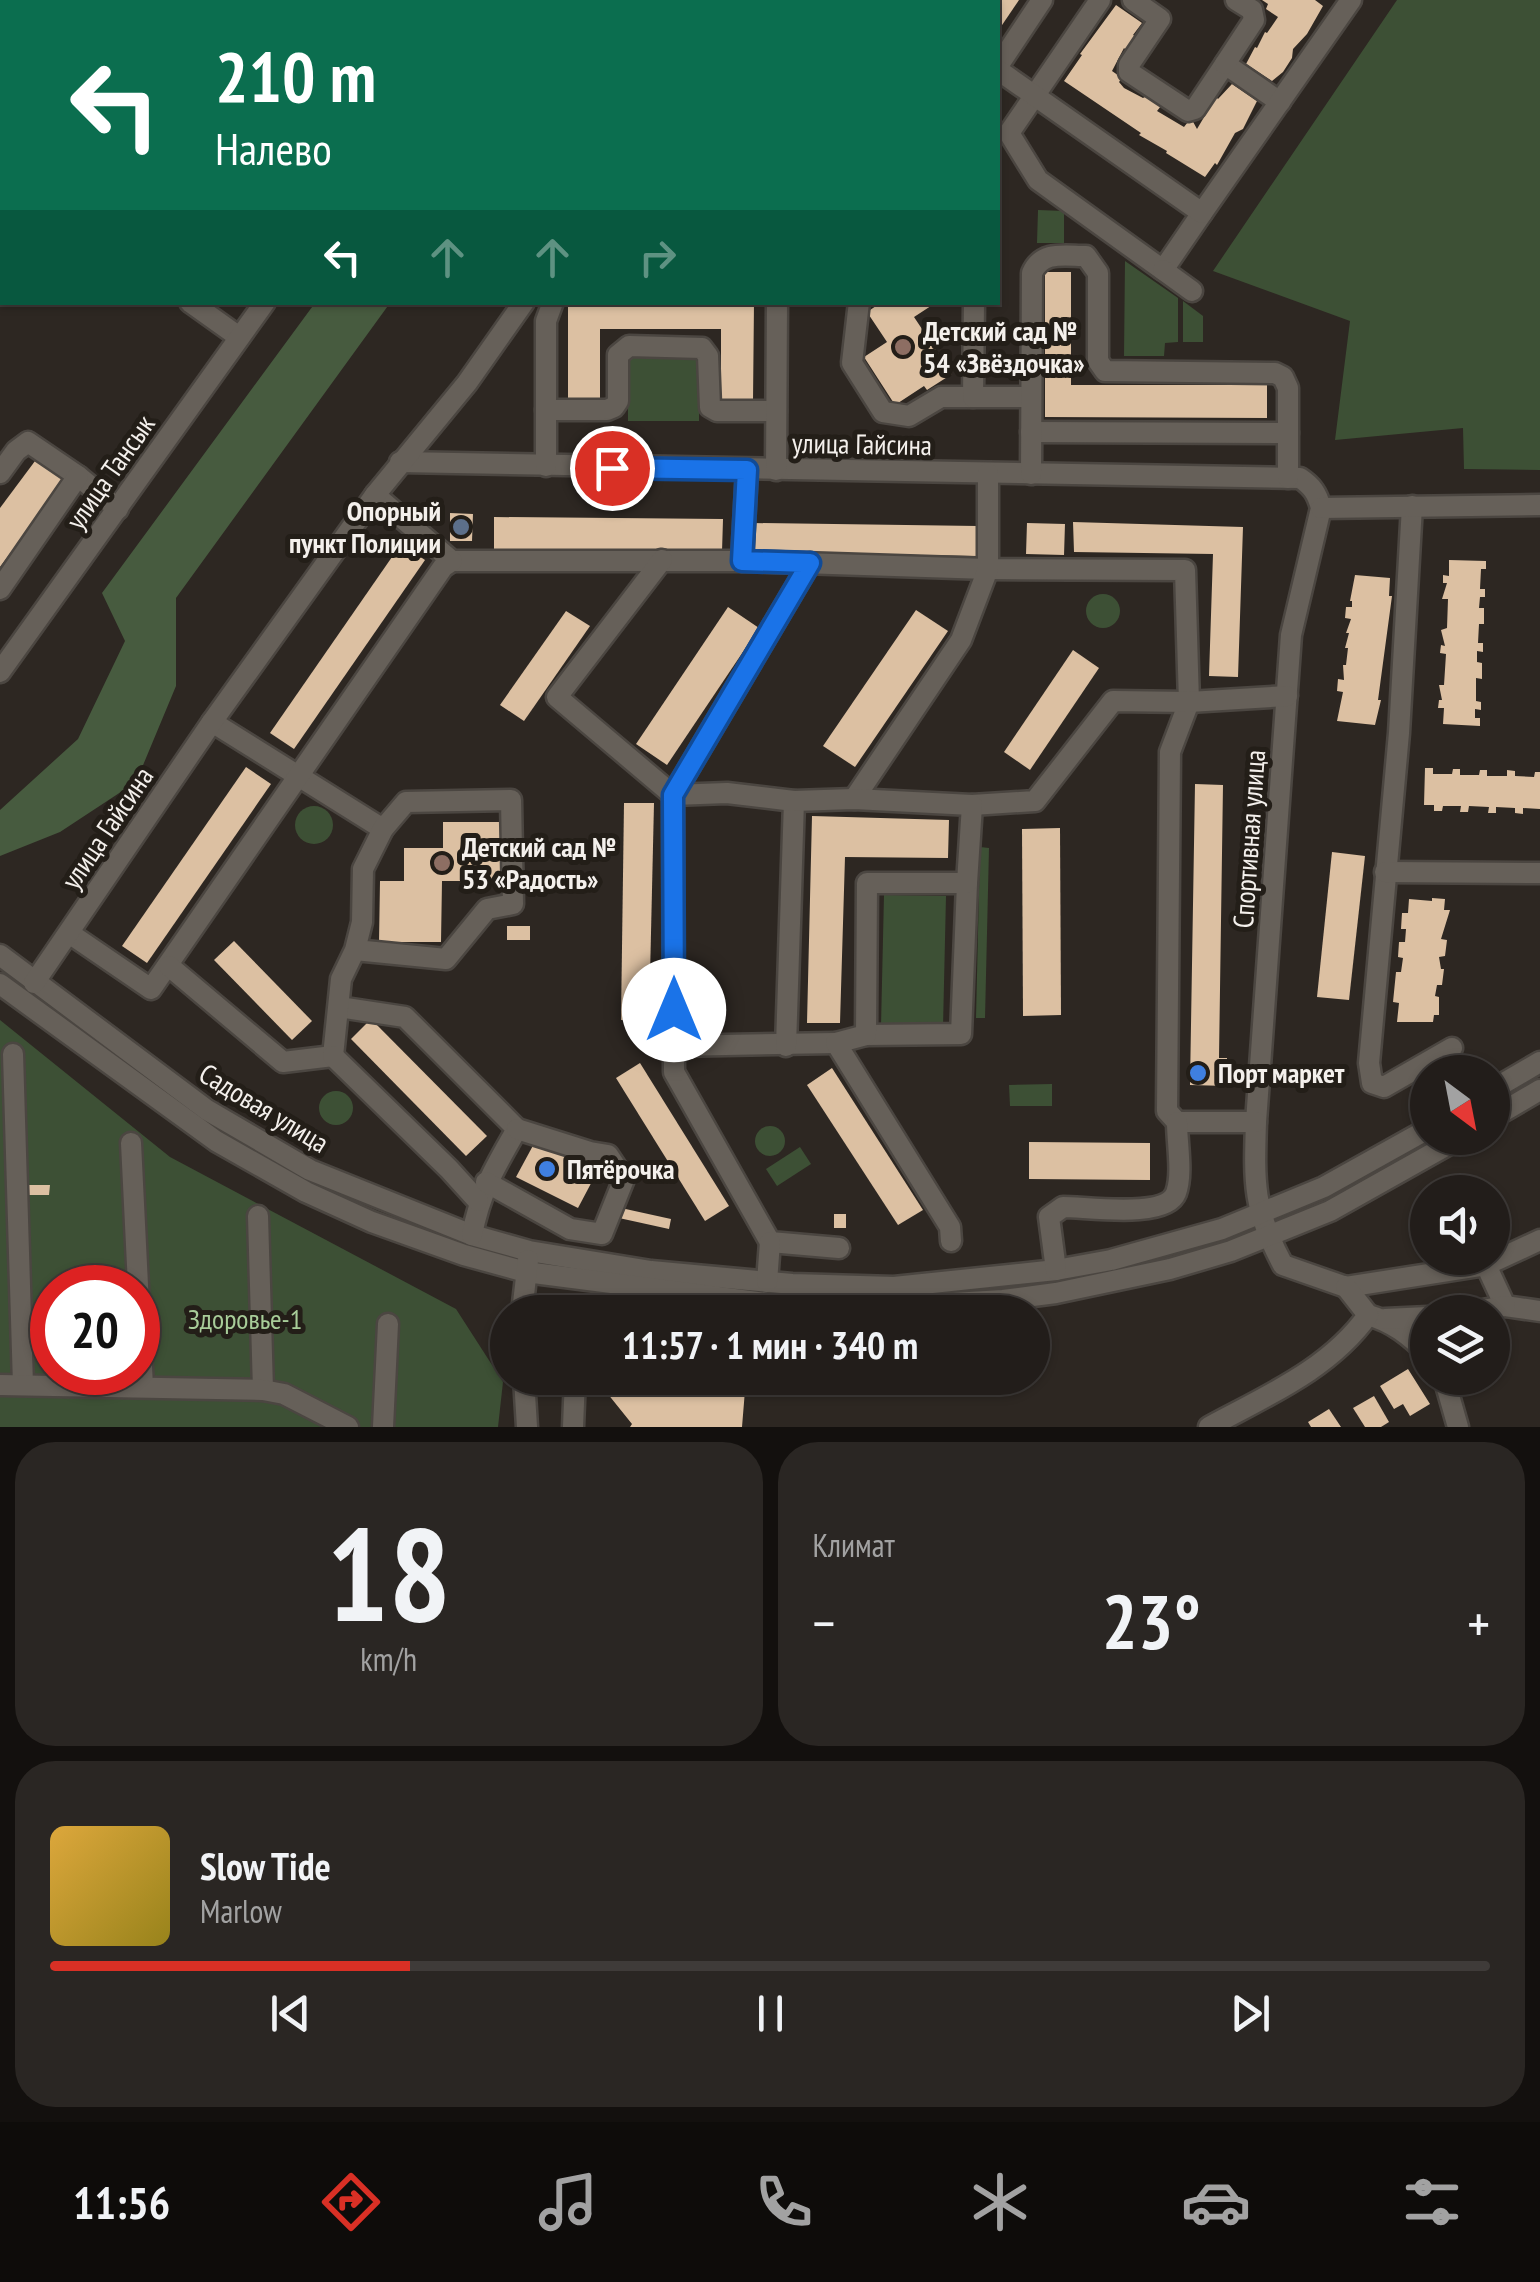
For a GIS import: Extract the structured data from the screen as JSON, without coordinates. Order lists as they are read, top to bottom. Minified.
{"streets":{"street":["улица Гайсина","улица Тансык","Спортивная улица","Садовая улица"]},"crossings":[["улица Гайсина","Садовая улица"]],"parks":["Здоровье-1"],"places":["Детский сад № 54 «Звёздочка»","Опорный пункт Полиции","Детский сад № 53 «Радость»","Порт маркет","Пятёрочка"],"north":"bottom right","page":{"turn":["210 m","Налево"],"limit":"20","trip":"11:57 · 1 мин · 340 m","tile":[["18","km/h"],"Климат"],"heat":["−","23°","+"],"song":["Slow Tide","Marlow"],"tabs":"11:56"}}
